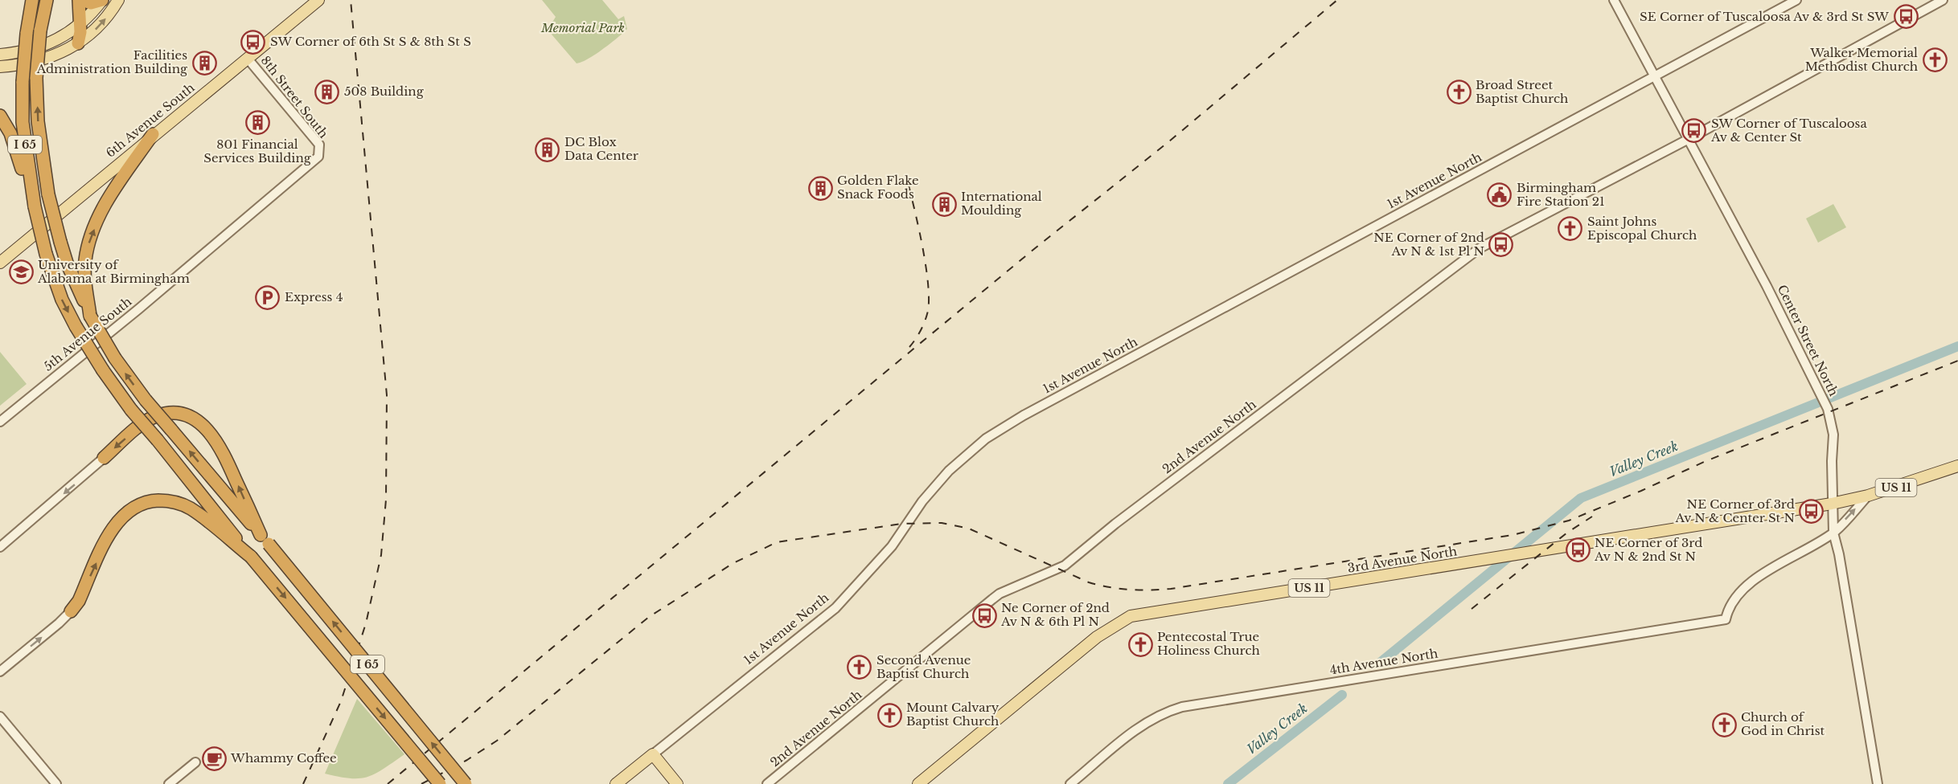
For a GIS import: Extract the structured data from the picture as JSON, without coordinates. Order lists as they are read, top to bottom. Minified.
{"streets":{"highway":["I 65"],"main road":["6th Avenue South","1st Avenue North","US 11","3rd Avenue North"],"street":["8th Street South","5th Avenue South","Center Street North","2nd Avenue North","4th Avenue North"]},"crossings":[["8th Street South","6th Avenue South"],["8th Street South","5th Avenue South"],["1st Avenue North","Center Street North"],["Center Street North","2nd Avenue North"],["Center Street North","US 11"],["Center Street North","3rd Avenue North"],["Center Street North","4th Avenue North"],["US 11","3rd Avenue North"]],"water":["Valley Creek"],"parks":["Memorial Park"],"places":{"bus stop":["SE Corner of Tuscaloosa Av & 3rd St SW","SW Corner of 6th St S & 8th St S","SW Corner of Tuscaloosa Av & Center St","NE Corner of 2nd Av N & 1st Pl N","NE Corner of 3rd Av N & Center St N","NE Corner of 3rd Av N & 2nd St N","Ne Corner of 2nd Av N & 6th Pl N"],"church":["Walker Memorial Methodist Church","Broad Street Baptist Church","Saint Johns Episcopal Church","Pentecostal True Holiness Church","Second Avenue Baptist Church","Mount Calvary Baptist Church","Church of God in Christ"],"building":["Facilities Administration Building","508 Building","801 Financial Services Building","DC Blox Data Center","Golden Flake Snack Foods","International Moulding"],"public building":["Birmingham Fire Station 21"],"school or university":["University of Alabama at Birmingham"],"parking":["Express 4"],"cafe":["Whammy Coffee"]}}
